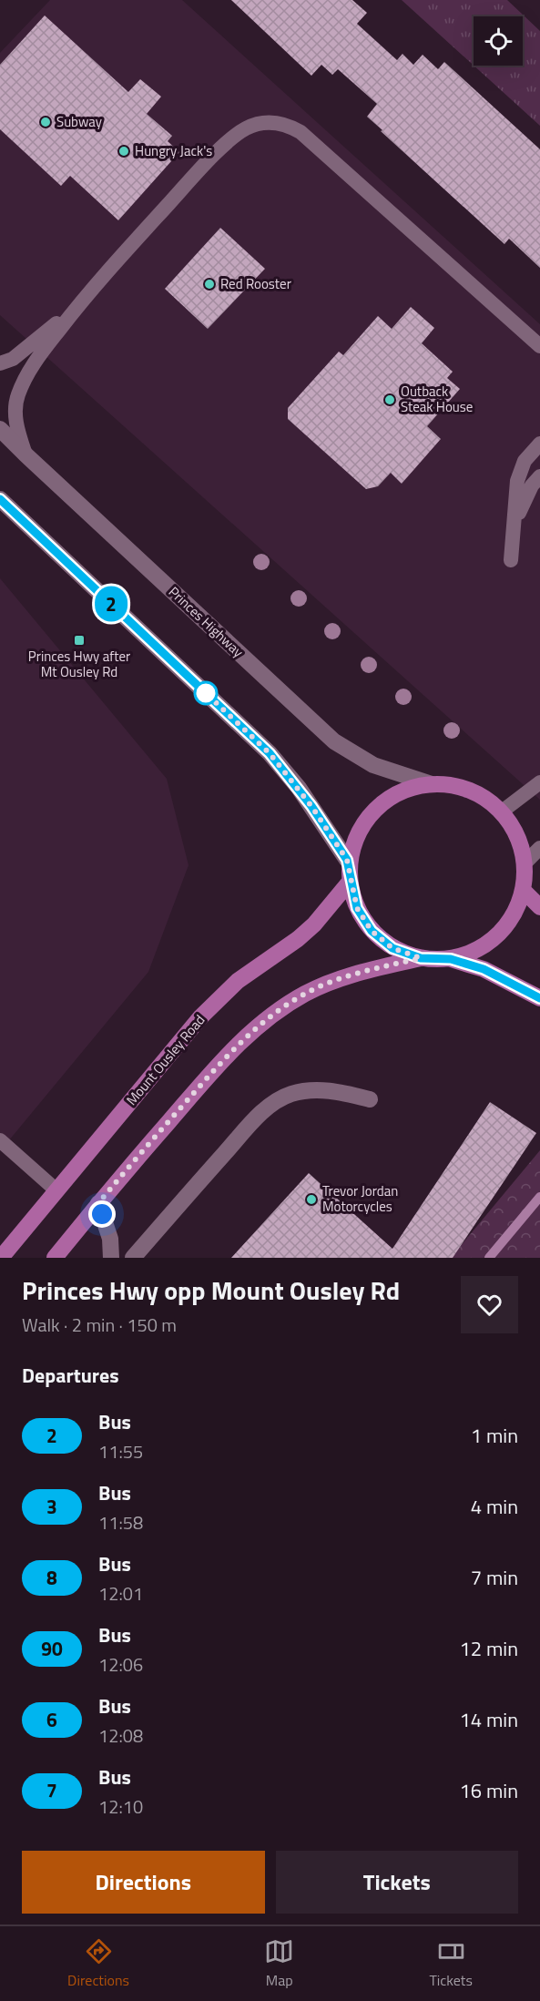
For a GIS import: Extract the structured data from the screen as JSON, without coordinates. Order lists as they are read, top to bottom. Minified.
{"streets":{"main road":["Princes Highway","Mount Ousley Road"]},"crossings":[["Princes Highway","Mount Ousley Road"]],"places":{"other":["Subway","Hungry Jack's","Red Rooster","Outback Steak House","Trevor Jordan Motorcycles"],"transit":["Princes Hwy after Mt Ousley Rd"]},"lines":["bus line 2"],"page":{"on_map":"2","heading":[["Princes Hwy opp Mount Ousley Rd","Walk · 2 min · 150 m"],"Departures"],"list":[{"mark":"2","name":"Bus","note":"11:55","value":"1 min"},{"mark":"3","name":"Bus","note":"11:58","value":"4 min"},{"mark":"8","name":"Bus","note":"12:01","value":"7 min"},{"mark":"90","name":"Bus","note":"12:06","value":"12 min"},{"mark":"6","name":"Bus","note":"12:08","value":"14 min"},{"mark":"7","name":"Bus","note":"12:10","value":"16 min"}],"buttons":["Directions","Tickets"],"tabs":["Directions","Map","Tickets"]}}
